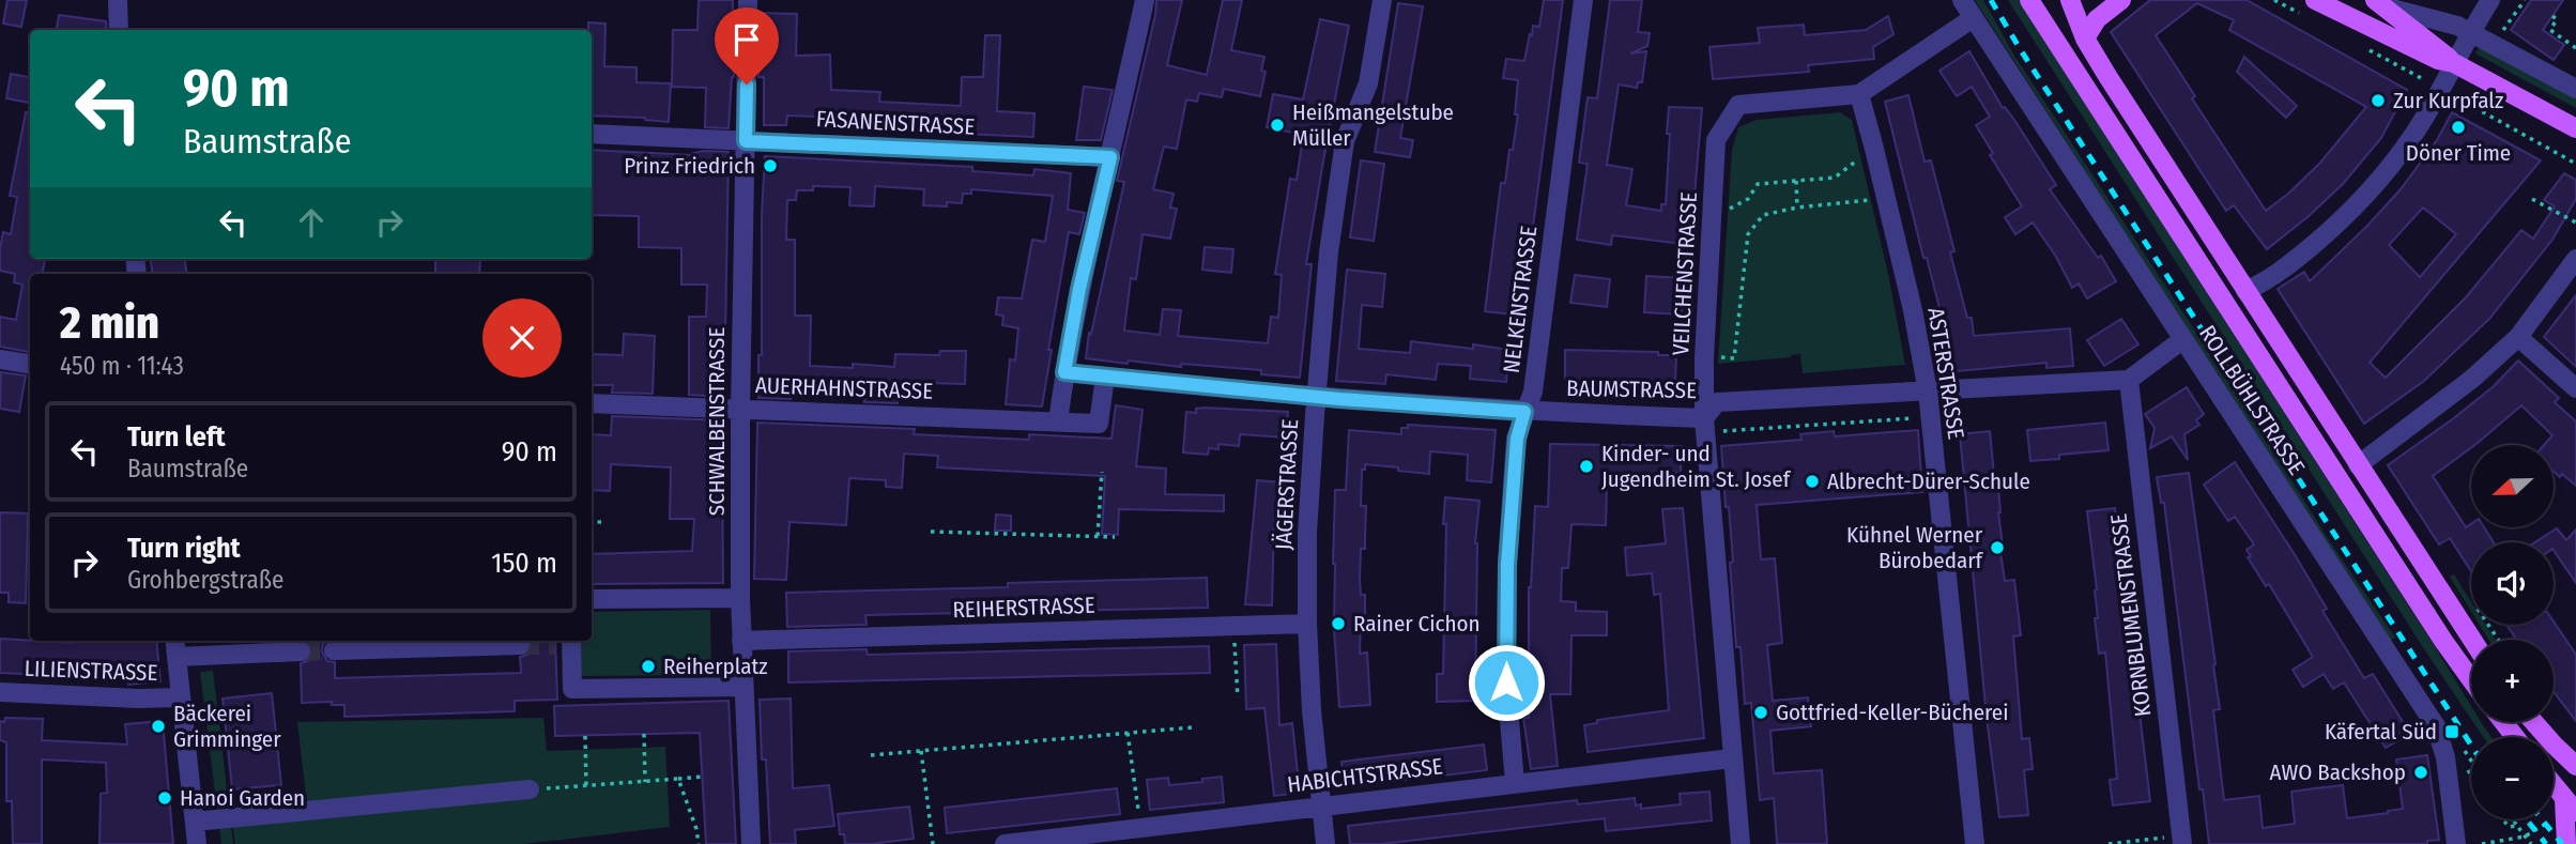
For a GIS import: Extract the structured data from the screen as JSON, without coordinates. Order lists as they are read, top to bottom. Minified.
{"streets":{"main road":["ROLLBÜHLSTRASSE"],"street":["FASANENSTRASSE","VEILCHENSTRASSE","NELKENSTRASSE","ASTERSTRASSE","AUERHAHNSTRASSE","BAUMSTRASSE","SCHWALBENSTRASSE","JÄGERSTRASSE","REIHERSTRASSE","KORNBLUMENSTRASSE","LILIENSTRASSE","HABICHTSTRASSE"]},"crossings":[["FASANENSTRASSE","SCHWALBENSTRASSE"],["VEILCHENSTRASSE","ASTERSTRASSE"],["VEILCHENSTRASSE","BAUMSTRASSE"],["VEILCHENSTRASSE","ROLLBÜHLSTRASSE"],["VEILCHENSTRASSE","HABICHTSTRASSE"],["NELKENSTRASSE","BAUMSTRASSE"],["NELKENSTRASSE","HABICHTSTRASSE"],["ASTERSTRASSE","BAUMSTRASSE"],["AUERHAHNSTRASSE","BAUMSTRASSE"],["AUERHAHNSTRASSE","SCHWALBENSTRASSE"],["BAUMSTRASSE","JÄGERSTRASSE"],["BAUMSTRASSE","KORNBLUMENSTRASSE"],["SCHWALBENSTRASSE","REIHERSTRASSE"],["JÄGERSTRASSE","REIHERSTRASSE"],["JÄGERSTRASSE","HABICHTSTRASSE"]],"places":{"other":["Zur Kurpfalz","Heißmangelstube Müller","Döner Time","Prinz Friedrich","Kinder- und Jugendheim St. Josef","Albrecht-Dürer-Schule","Kühnel Werner Bürobedarf","Rainer Cichon","Reiherplatz","Gottfried-Keller-Bücherei","Bäckerei Grimminger","AWO Backshop","Hanoi Garden"],"transit":["Käfertal Süd"]},"north":"left","page":{"turn":["90 m","Baumstraße"],"heading":["2 min","450 m · 11:43"],"list":[{"name":"Turn left","note":"Baumstraße","value":"90 m"},{"name":"Turn right","note":"Grohbergstraße","value":"150 m"}],"map_buttons":["+","−"]}}
